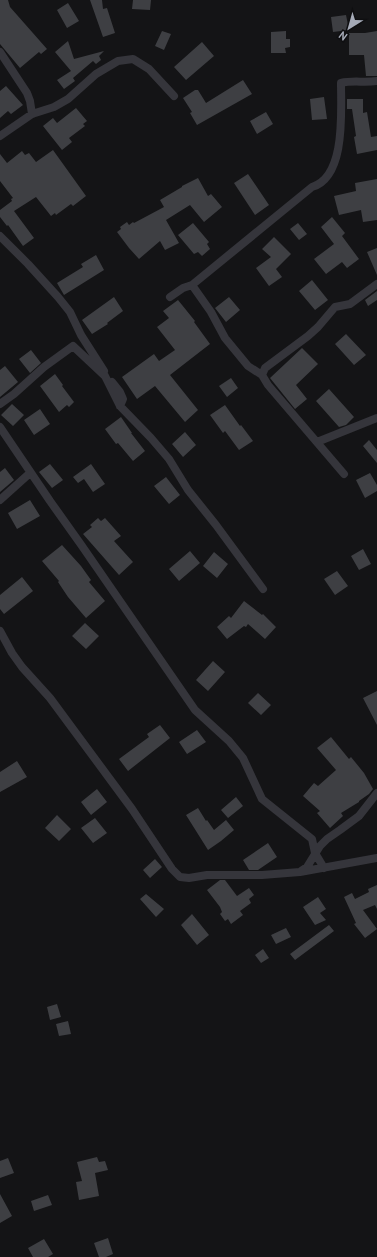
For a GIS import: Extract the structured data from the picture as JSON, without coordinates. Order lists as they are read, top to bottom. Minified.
{"north":"bottom left"}
